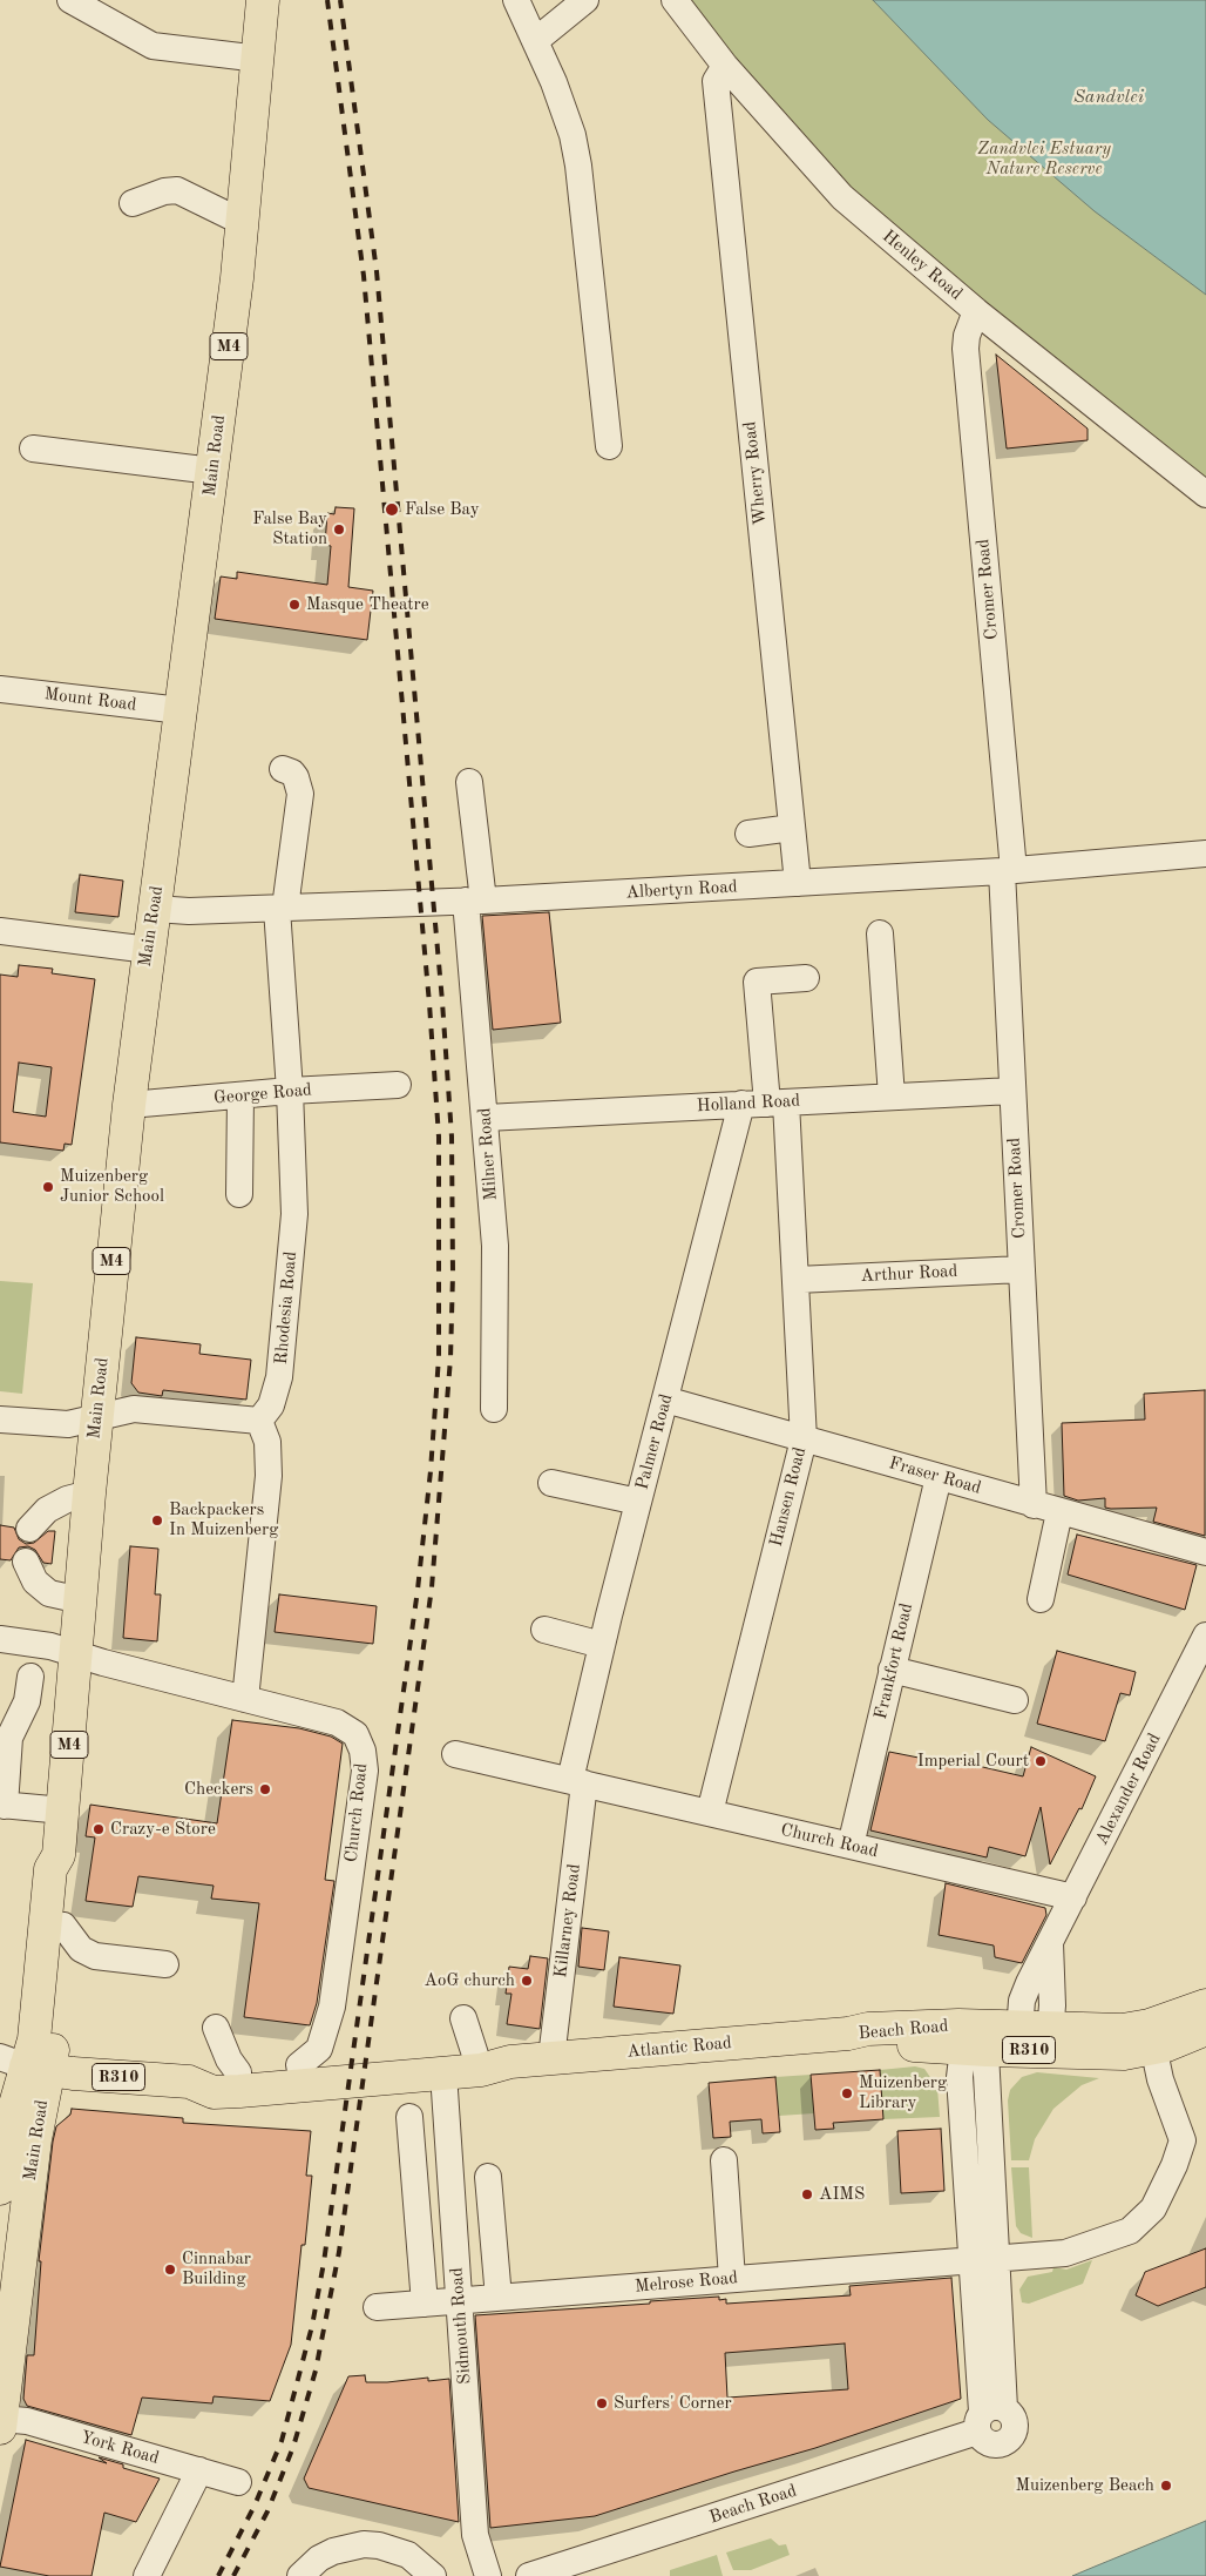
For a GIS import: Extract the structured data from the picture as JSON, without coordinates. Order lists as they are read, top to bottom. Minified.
{"streets":{"main road":["M4","Main Road","Beach Road","Atlantic Road","R310"],"street":["Henley Road","Wherry Road","Cromer Road","Mount Road","Albertyn Road","George Road","Holland Road","Milner Road","Arthur Road","Rhodesia Road","Palmer Road","Fraser Road","Hansen Road","Frankfort Road","Alexander Road","Church Road","Killarney Road","Melrose Road","Sidmouth Road","York Road"]},"crossings":[["Henley Road","Wherry Road"],["Henley Road","Cromer Road"],["Main Road","Mount Road"],["Main Road","Albertyn Road"],["Main Road","George Road"],["Main Road","Church Road"],["Main Road","Atlantic Road"],["Main Road","York Road"],["Wherry Road","Albertyn Road"],["Cromer Road","Albertyn Road"],["Cromer Road","Holland Road"],["Cromer Road","Arthur Road"],["Cromer Road","Fraser Road"],["Albertyn Road","Milner Road"],["Albertyn Road","Rhodesia Road"],["George Road","Rhodesia Road"],["Holland Road","Milner Road"],["Holland Road","Palmer Road"],["Holland Road","Hansen Road"],["Arthur Road","Hansen Road"],["Palmer Road","Fraser Road"],["Palmer Road","Hansen Road"],["Palmer Road","Church Road"],["Palmer Road","Killarney Road"],["Fraser Road","Hansen Road"],["Fraser Road","Frankfort Road"],["Hansen Road","Church Road"],["Frankfort Road","Church Road"],["Alexander Road","Church Road"],["Alexander Road","Beach Road"],["Church Road","Killarney Road"],["Church Road","Atlantic Road"],["Killarney Road","Atlantic Road"],["Beach Road","Atlantic Road"],["Beach Road","Melrose Road"],["Atlantic Road","Sidmouth Road"],["Melrose Road","Sidmouth Road"]],"water":["Sandvlei"],"parks":["Zandvlei Estuary Nature Reserve"],"places":["False Bay","False Bay Station","Masque Theatre","Muizenberg Junior School","Backpackers In Muizenberg","Imperial Court","Checkers","Crazy-e Store","AoG church","Muizenberg Library","AIMS","Cinnabar Building","Surfers' Corner","Muizenberg Beach"]}
